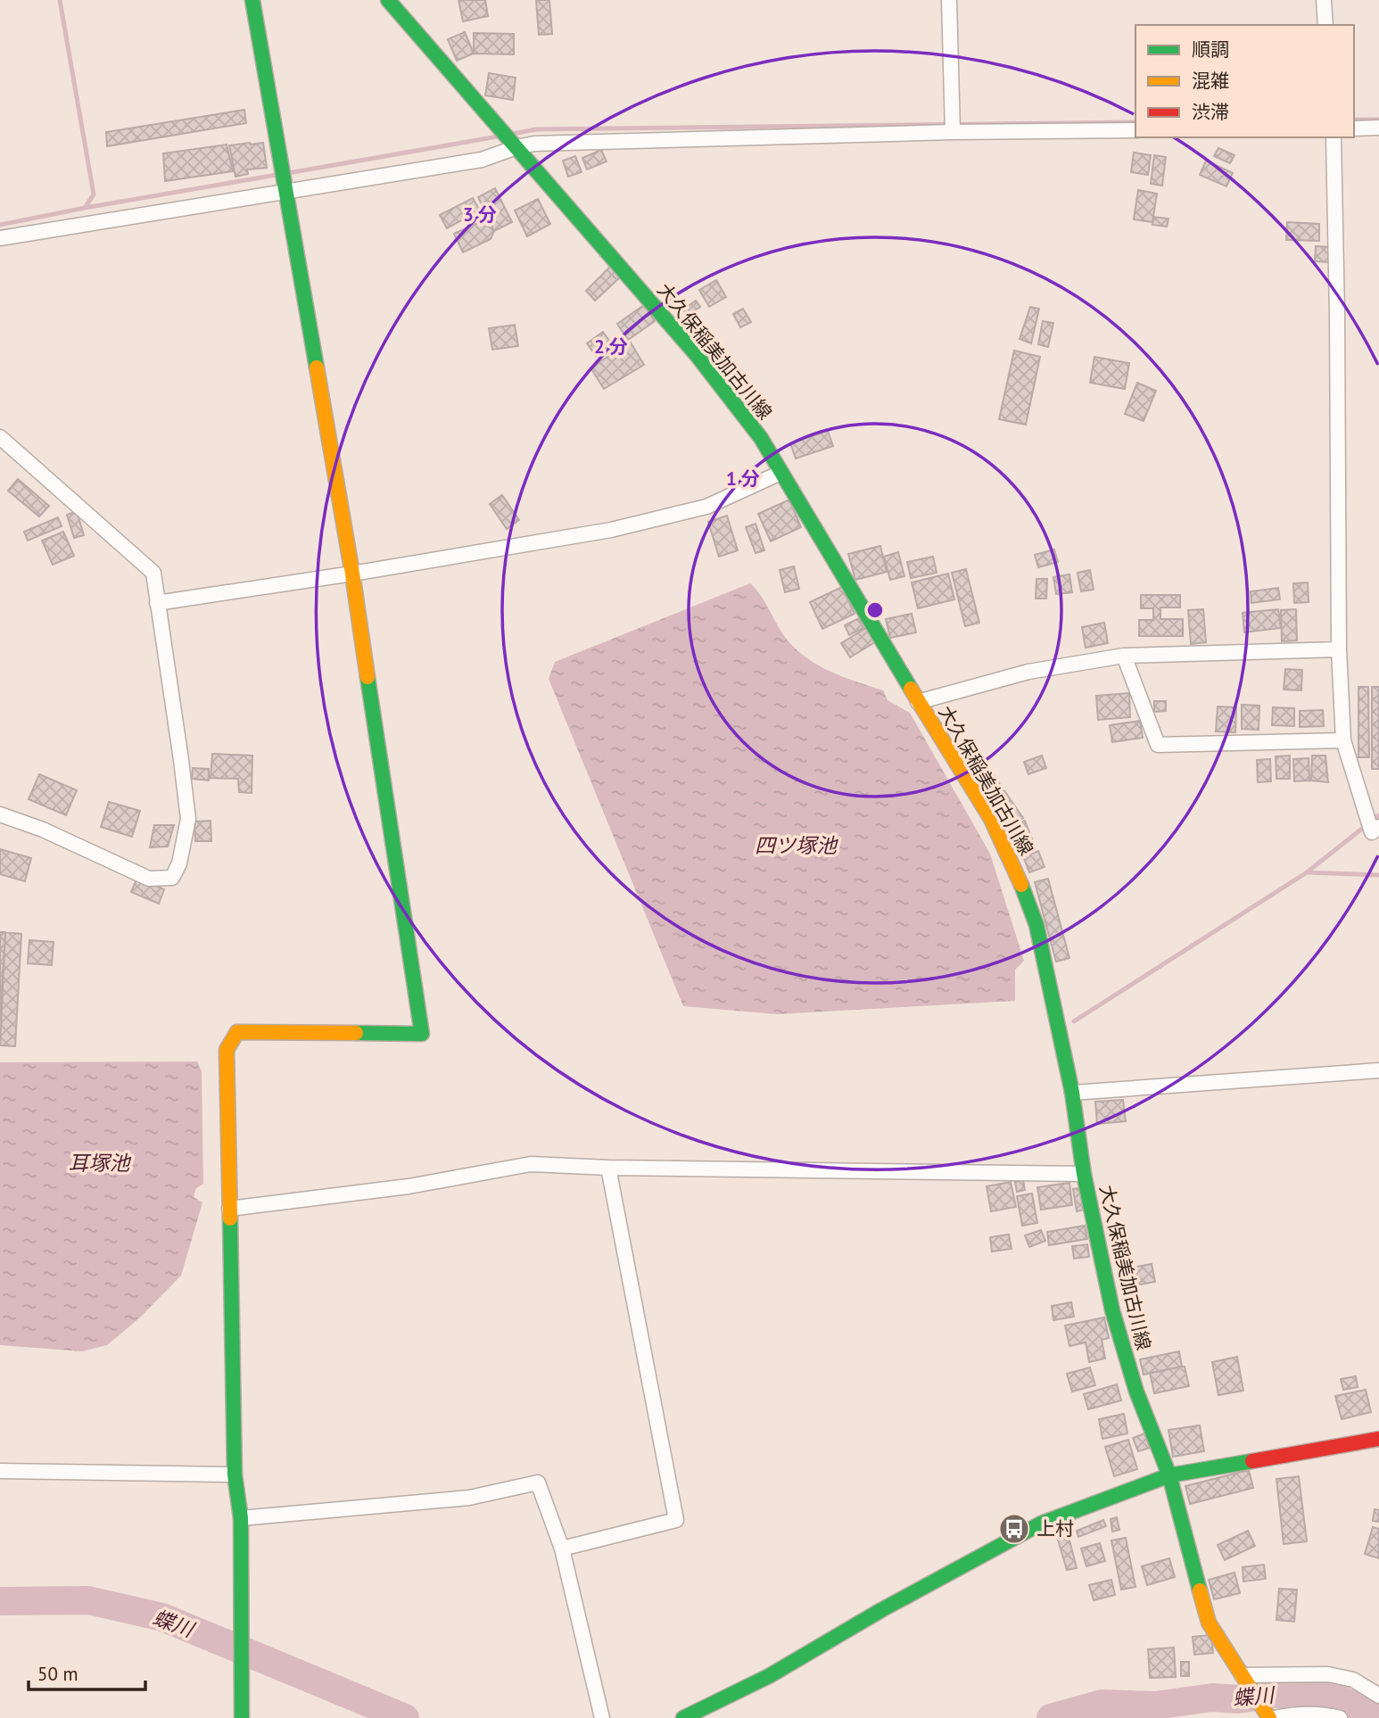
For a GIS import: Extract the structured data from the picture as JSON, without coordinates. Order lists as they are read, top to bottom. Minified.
{"streets":{"street":["大久保稲美加古川線"]},"water":["四ツ塚池","耳塚池","蝶川"],"places":{"bus stop":["上村"]},"legend":["順調","混雑","渋滞"],"scale_bar":"50 m","rings":["3 分","2 分","1 分"]}
